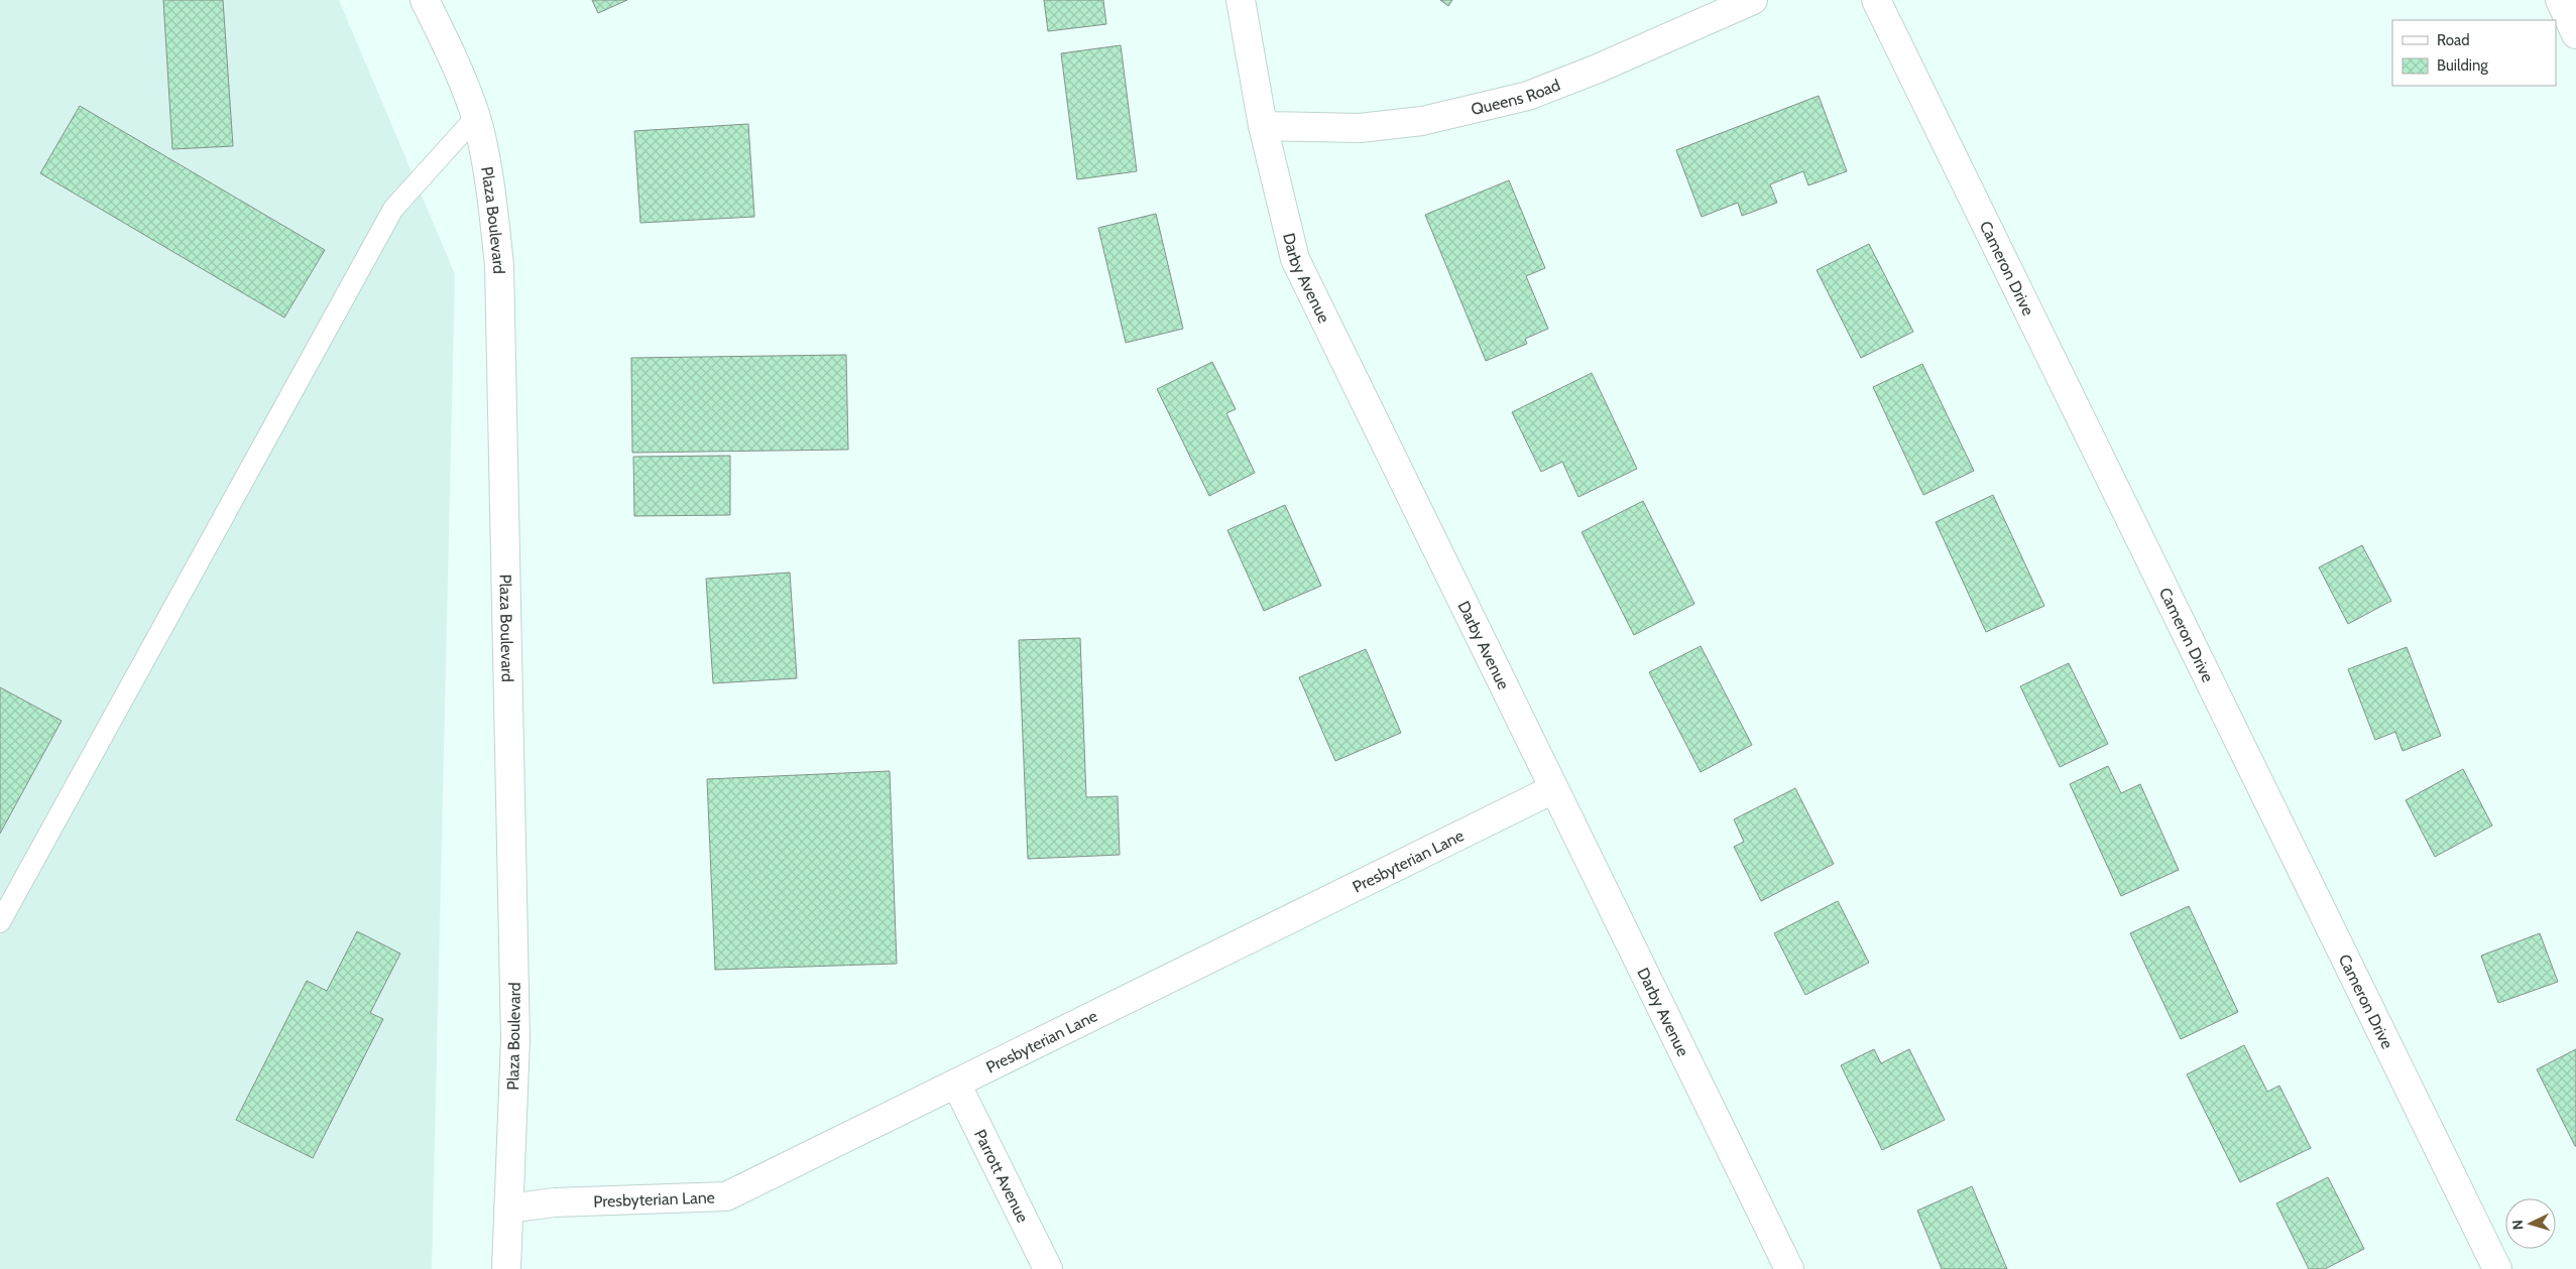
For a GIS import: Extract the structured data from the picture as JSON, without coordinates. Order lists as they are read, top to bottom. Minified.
{"streets":{"street":["Queens Road","Plaza Boulevard","Cameron Drive","Darby Avenue","Presbyterian Lane","Parrott Avenue"]},"crossings":[["Queens Road","Darby Avenue"],["Plaza Boulevard","Presbyterian Lane"],["Darby Avenue","Presbyterian Lane"],["Presbyterian Lane","Parrott Avenue"]],"legend":["Road","Building"],"north":"left"}
